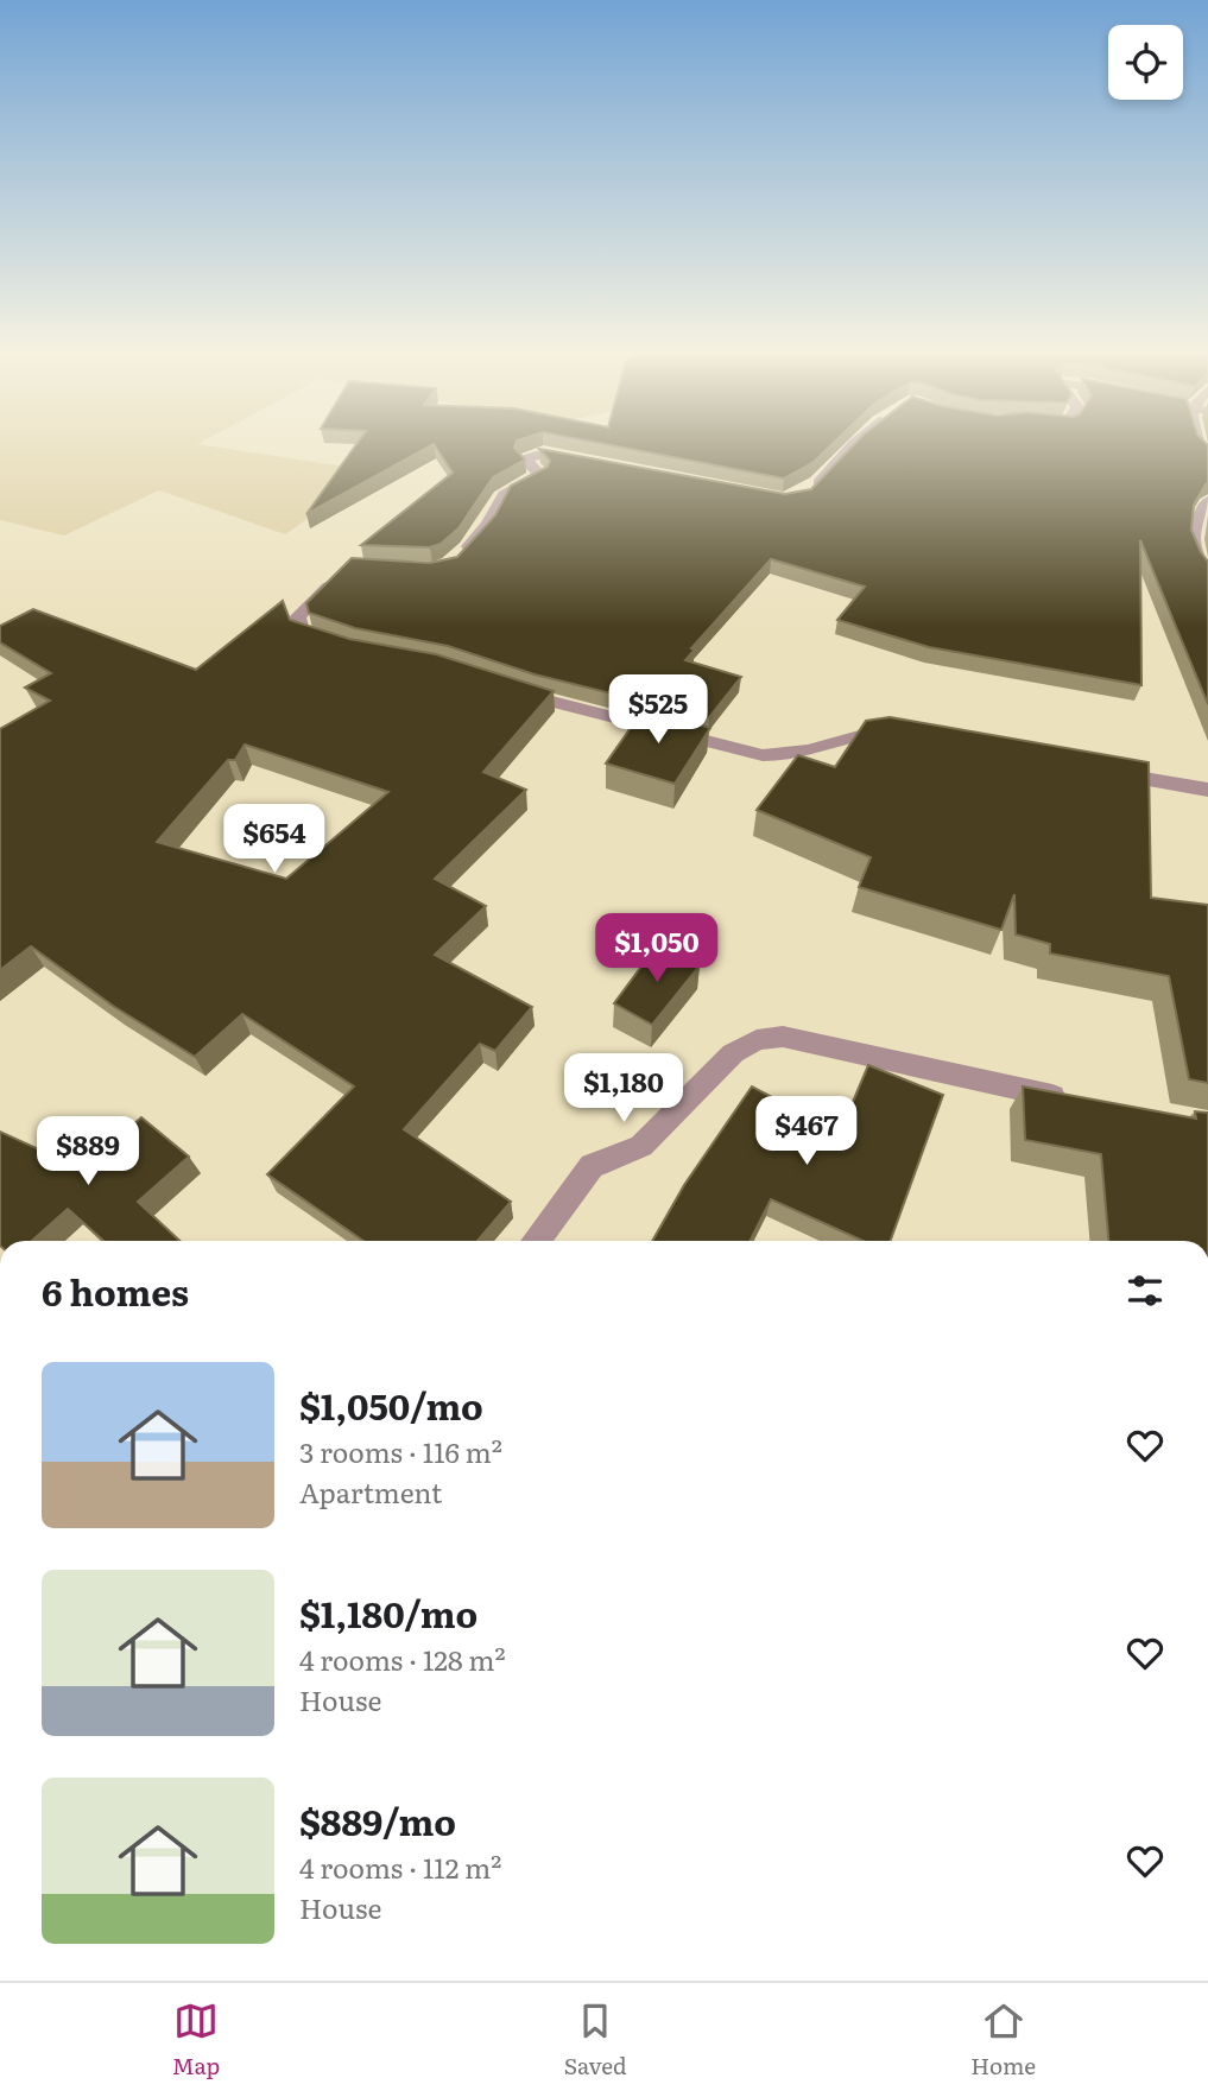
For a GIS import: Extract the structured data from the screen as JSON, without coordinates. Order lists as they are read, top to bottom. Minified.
{"page":{"price":["$525","$654","$1,050","$1,180","$467","$889"],"heading":"6 homes","list":[{"name":"$1,050/mo","note":"3 rooms · 116 m² · Apartment"},{"name":"$1,180/mo","note":"4 rooms · 128 m² · House"},{"name":"$889/mo","note":"4 rooms · 112 m² · House"}],"tabs":["Map","Saved","Home"]}}
